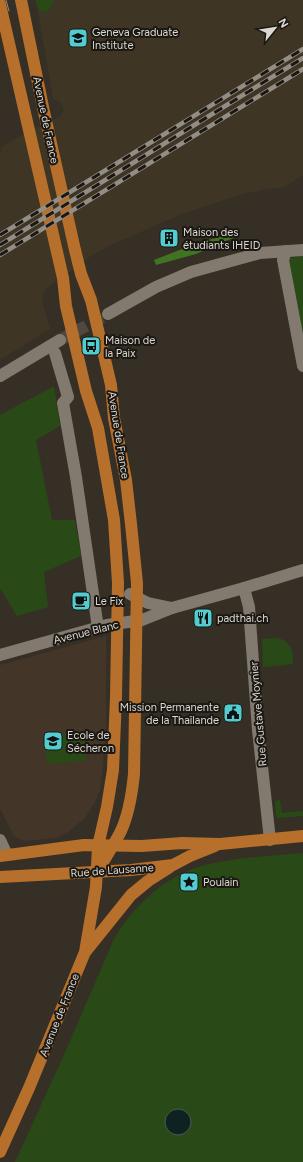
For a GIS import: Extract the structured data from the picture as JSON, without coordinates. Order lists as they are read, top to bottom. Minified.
{"streets":{"main road":["Avenue de France","Rue de Lausanne"],"street":["Avenue Blanc","Rue Gustave Moynier"]},"crossings":[["Avenue de France","Avenue Blanc"],["Avenue de France","Rue de Lausanne"],["Avenue Blanc","Rue Gustave Moynier"],["Rue Gustave Moynier","Rue de Lausanne"]],"places":{"school or university":["Geneva Graduate Institute","Ecole de Sécheron"],"building":["Maison des étudiants IHEID"],"bus stop":["Maison de la Paix"],"cafe":["Le Fix"],"restaurant":["padthai.ch"],"public building":["Mission Permanente de la Thaïlande"],"place":["Poulain"]},"north":"top right"}
